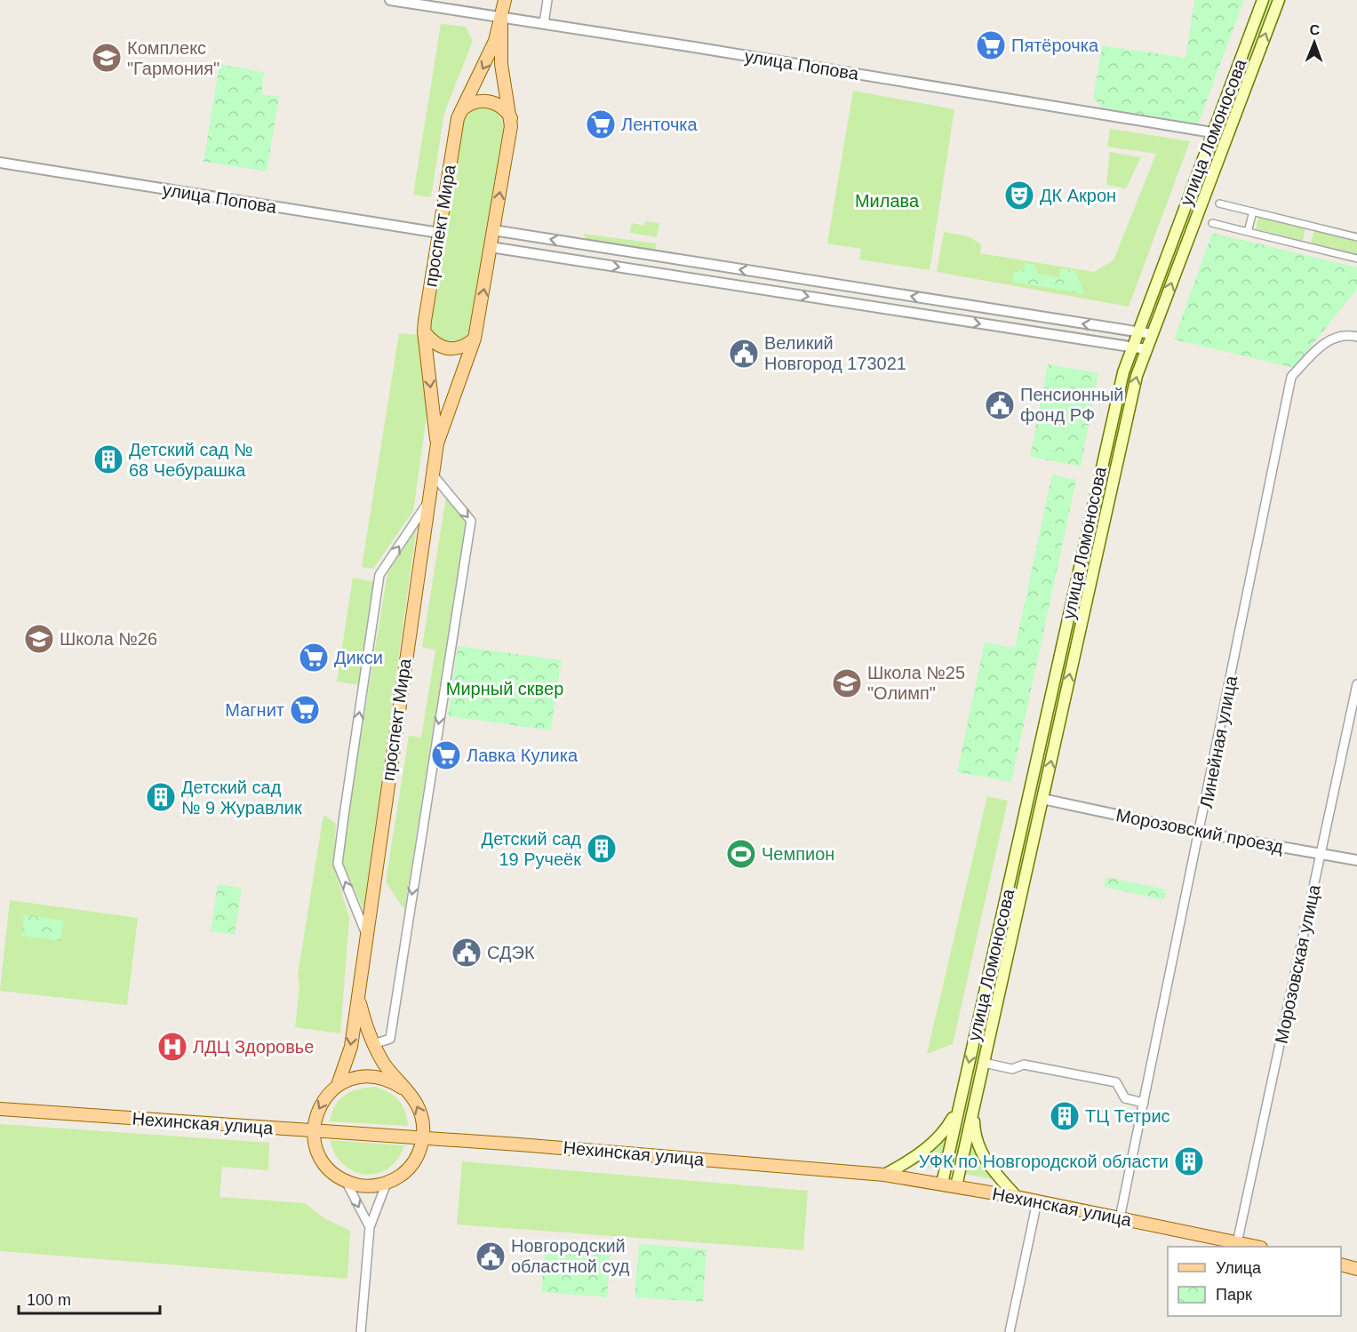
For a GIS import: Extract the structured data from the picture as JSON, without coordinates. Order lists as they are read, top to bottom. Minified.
{"streets":{"main road":["улица Ломоносова","проспект Мира","Нехинская улица"],"street":["улица Попова","Линейная улица","Морозовский проезд","Морозовская улица"]},"crossings":[["улица Попова","улица Ломоносова"],["улица Попова","проспект Мира"],["улица Ломоносова","Морозовский проезд"],["улица Ломоносова","Нехинская улица"],["проспект Мира","Нехинская улица"],["Линейная улица","Морозовский проезд"],["Линейная улица","Нехинская улица"],["Морозовский проезд","Морозовская улица"],["Морозовская улица","Нехинская улица"]],"parks":["Милава","Мирный сквер"],"places":{"supermarket":["Пятёрочка","Ленточка","Дикси","Магнит","Лавка Кулика"],"school or university":["Комплекс \"Гармония\"","Школа №26","Школа №25 \"Олимп\""],"theatre":["ДК Акрон"],"public building":["Великий Новгород 173021","Пенсионный фонд РФ","СДЭК","Новгородский областной суд"],"building":["Детский сад № 68 Чебурашка","Детский сад № 9 Журавлик","Детский сад 19 Ручеёк","ТЦ Тетрис","УФК по Новгородской области"],"sports":["Чемпион"],"hospital":["ЛДЦ Здоровье"]},"legend":["Улица","Парк"],"scale_bar":"100 m","north":"top"}
